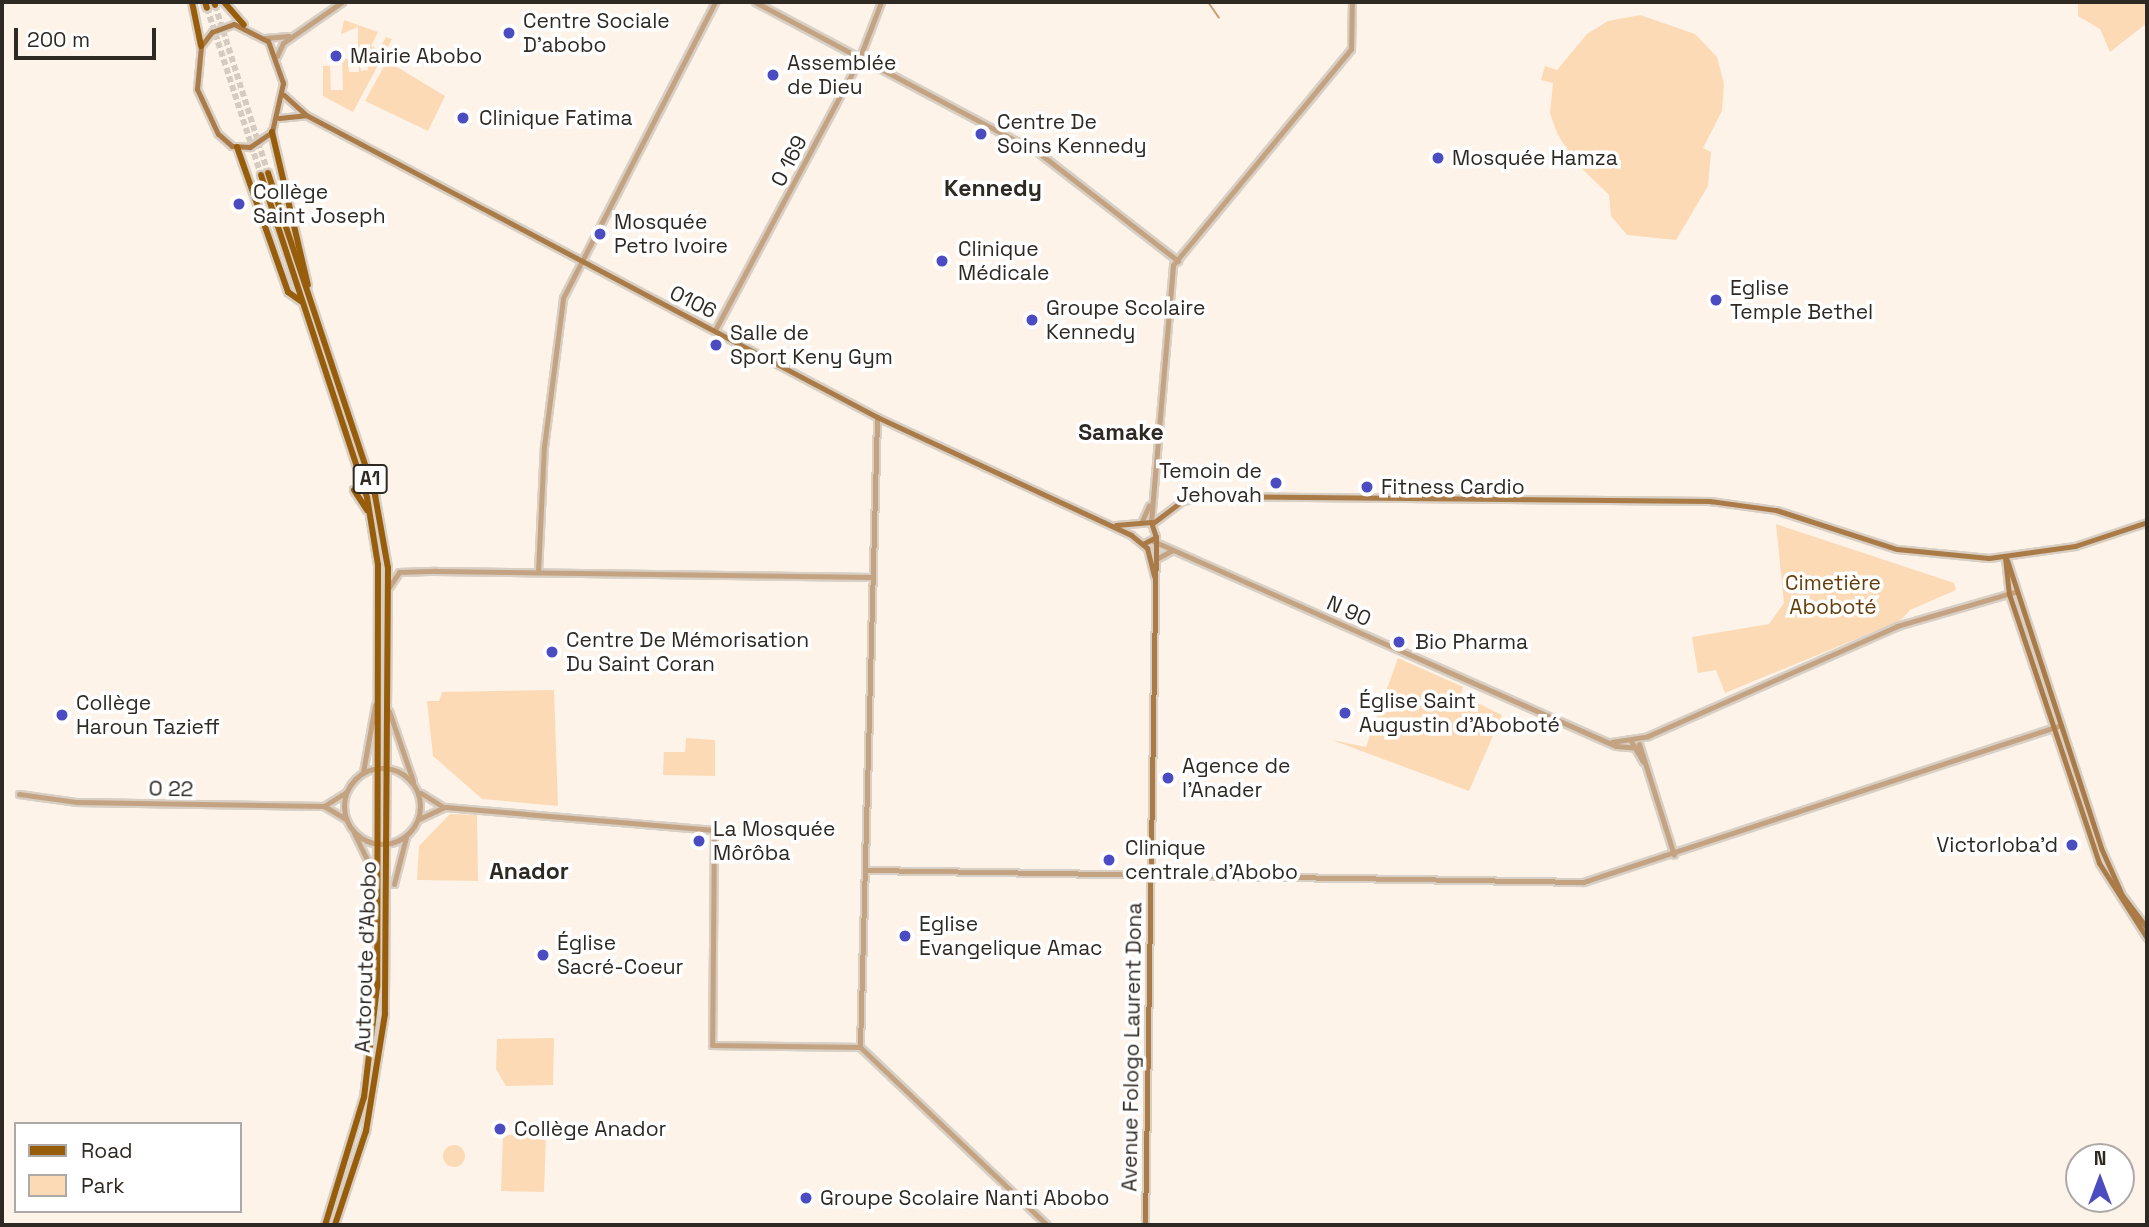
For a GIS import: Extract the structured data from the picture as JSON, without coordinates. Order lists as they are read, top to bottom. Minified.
{"streets":{"main road":["O106","A1","Autoroute d'Abobo","Avenue Fologo Laurent Dona"],"street":["O 169","N 90","O 22"]},"crossings":[["O 169","O106"],["O106","N 90"],["O106","Avenue Fologo Laurent Dona"],["A1","Autoroute d'Abobo"],["N 90","Avenue Fologo Laurent Dona"]],"districts":["Kennedy","Samake","Anador"],"parks":["Cimetière Aboboté"],"places":["Centre Sociale D'abobo","Mairie Abobo","Assemblée de Dieu","Clinique Fatima","Centre De Soins Kennedy","Mosquée Hamza","Collège Saint Joseph","Mosquée Petro Ivoire","Clinique Médicale","Eglise Temple Bethel","Groupe Scolaire Kennedy","Salle de Sport Keny Gym","Temoin de Jehovah","Fitness Cardio","Bio Pharma","Centre De Mémorisation Du Saint Coran","Église Saint Augustin d’Aboboté","Collège Haroun Tazieff","Agence de l’Anader","La Mosquée Môrôba","Victorloba'd","Clinique centrale d'Abobo","Eglise Evangelique Amac","Église Sacré-Coeur","Collège Anador","Groupe Scolaire Nanti Abobo"],"legend":["Road","Park"],"scale_bar":"200 m","north":"top"}
